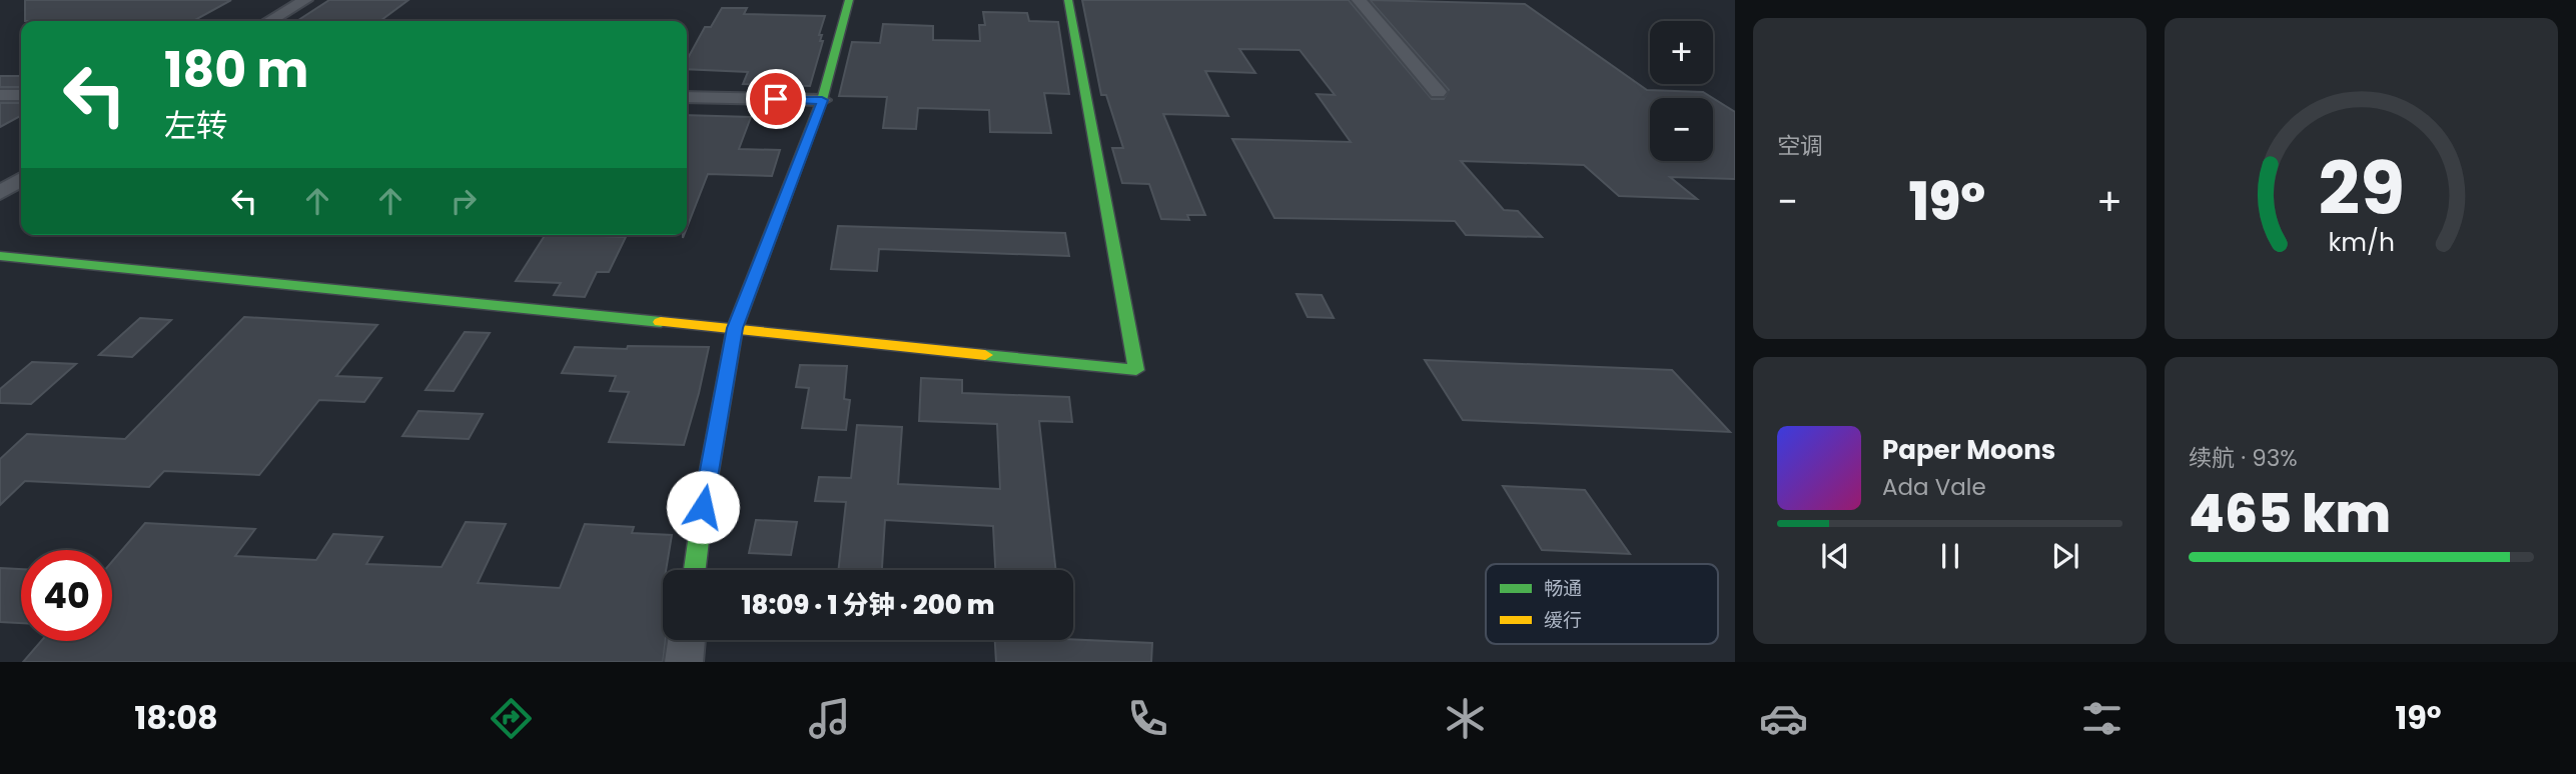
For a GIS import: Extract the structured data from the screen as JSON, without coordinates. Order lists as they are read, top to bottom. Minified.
{"legend":["畅通","缓行"],"page":{"tile":["空调",["续航 · 93%","465 km"]],"map_buttons":["+","−"],"turn":["180 m","左转"],"heat":["−","19°","+"],"song":["Paper Moons","Ada Vale"],"limit":"40","trip":"18:09 · 1 分钟 · 200 m","tabs":["18:08","19°"],"gauge":["29","km/h"]}}
